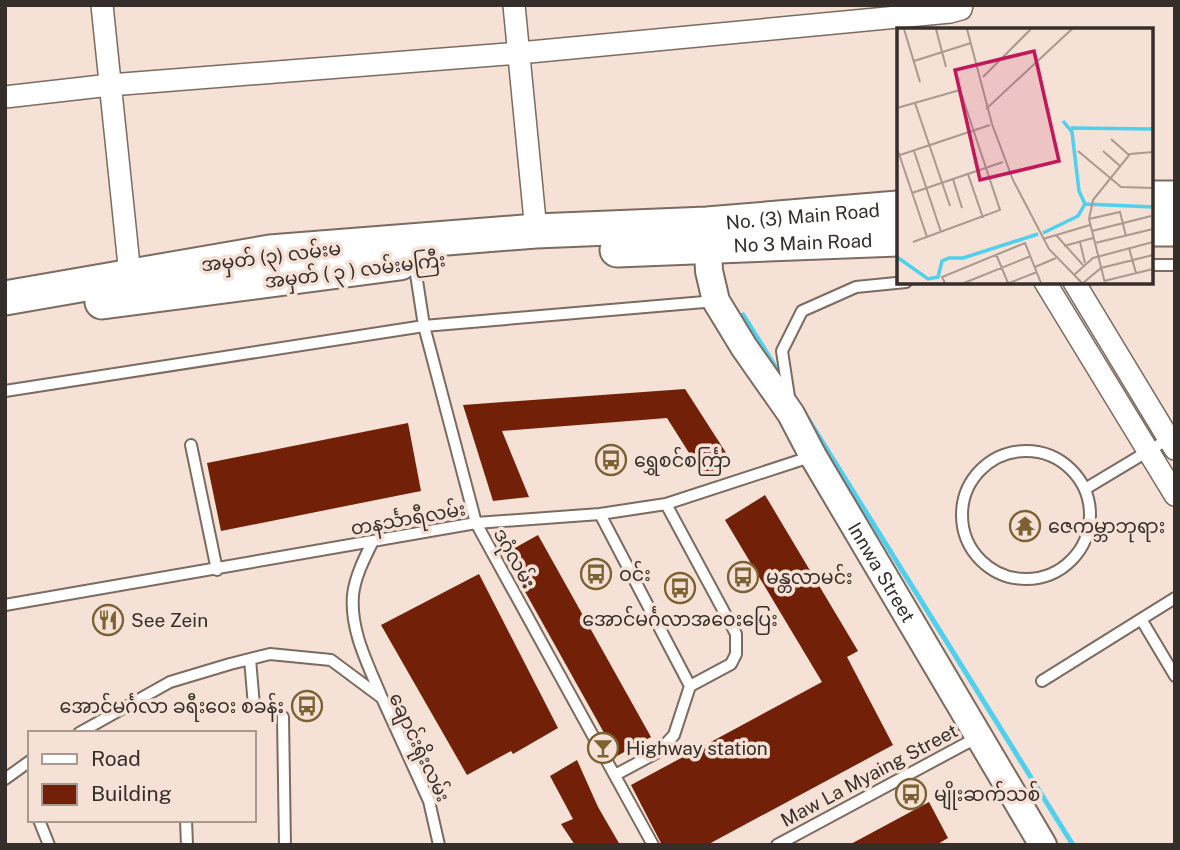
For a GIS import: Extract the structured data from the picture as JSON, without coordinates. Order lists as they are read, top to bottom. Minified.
{"streets":{"main road":["No. (3) Main Road","No 3 Main Road","အမှတ် (၃) လမ်းမ","အမှတ် ( ၃ ) လမ်းမကြီး"],"street":["Innwa Street"],"lane":["တနင်္သာရီလမ်း","ဒဂုံလမ်း","ချောင်းရိုးလမ်း","Maw La Myaing Street"]},"crossings":[["No. (3) Main Road","No 3 Main Road"],["No. (3) Main Road","အမှတ် (၃) လမ်းမ"],["No. (3) Main Road","အမှတ် ( ၃ ) လမ်းမကြီး"],["No. (3) Main Road","Innwa Street"],["No 3 Main Road","အမှတ် (၃) လမ်းမ"],["No 3 Main Road","အမှတ် ( ၃ ) လမ်းမကြီး"],["No 3 Main Road","Innwa Street"],["အမှတ် (၃) လမ်းမ","အမှတ် ( ၃ ) လမ်းမကြီး"],["အမှတ် (၃) လမ်းမ","Innwa Street"],["အမှတ် ( ၃ ) လမ်းမကြီး","ဒဂုံလမ်း"],["အမှတ် ( ၃ ) လမ်းမကြီး","Innwa Street"],["တနင်္သာရီလမ်း","ဒဂုံလမ်း"],["တနင်္သာရီလမ်း","Innwa Street"],["Innwa Street","Maw La Myaing Street"]],"places":{"bus stop":["ရွှေစင်စင်္ကြာ","ဝင်း","မန္တလာမင်း","အောင်မင်္ဂလာအဝေးပြေး","အောင်မင်္ဂလာ ခရီးဝေး စခန်း","မျိုးဆက်သစ်"],"temple":["ဇေကမ္ဘာဘုရား"],"restaurant":["See Zein"],"bar":["Highway station"]},"legend":["Road","Building"]}
